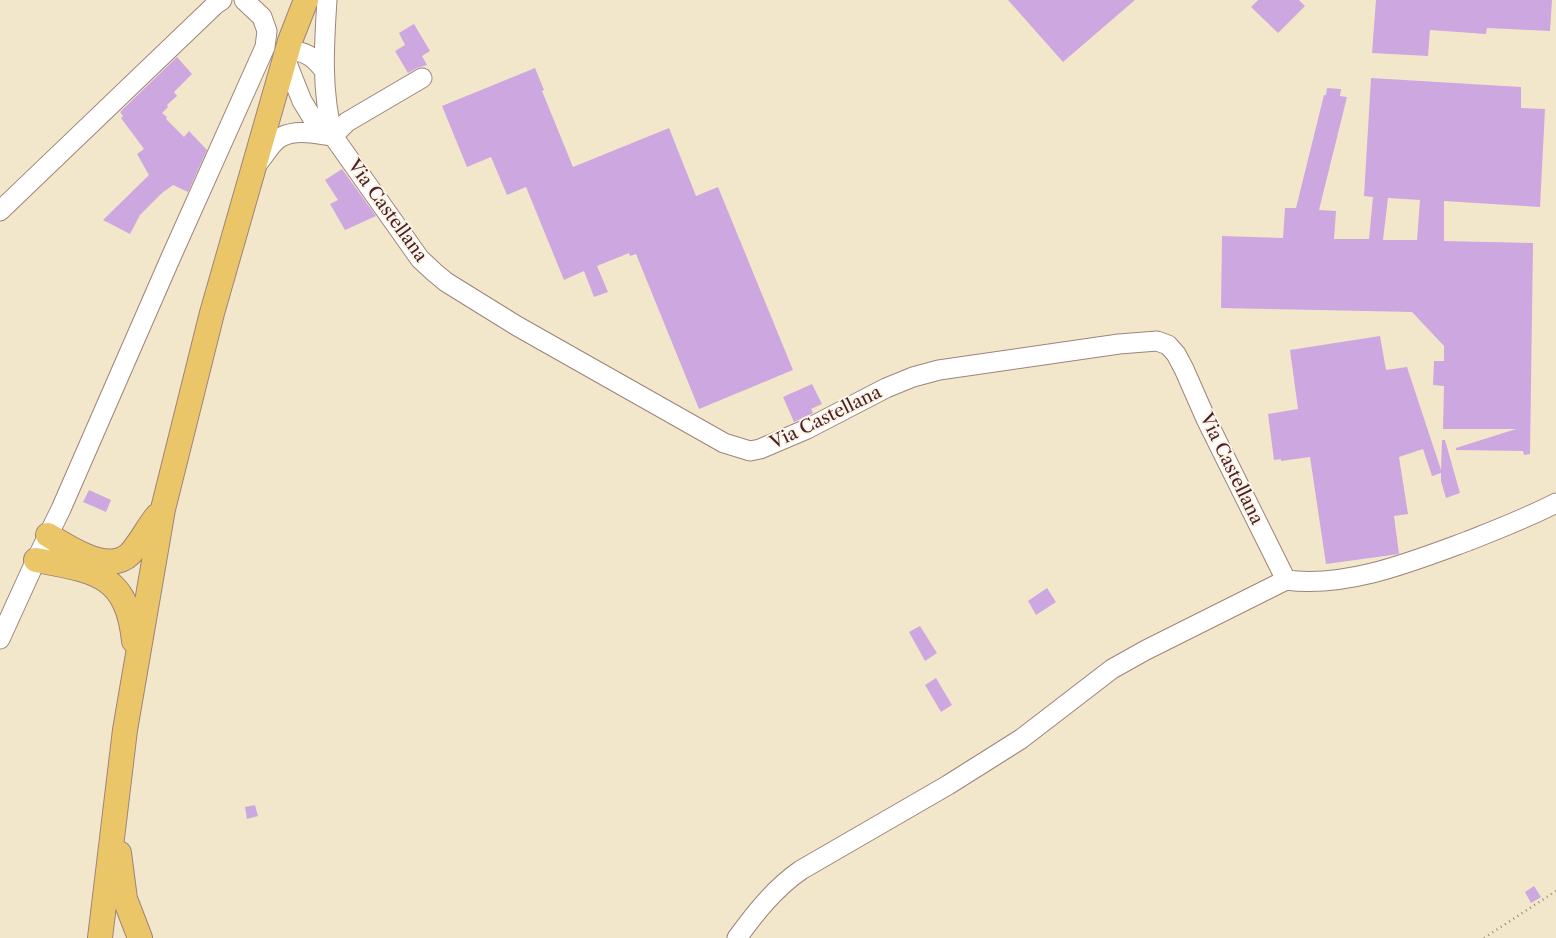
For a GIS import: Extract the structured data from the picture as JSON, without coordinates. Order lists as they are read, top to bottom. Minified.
{"streets":{"street":["Via Castellana"]}}
